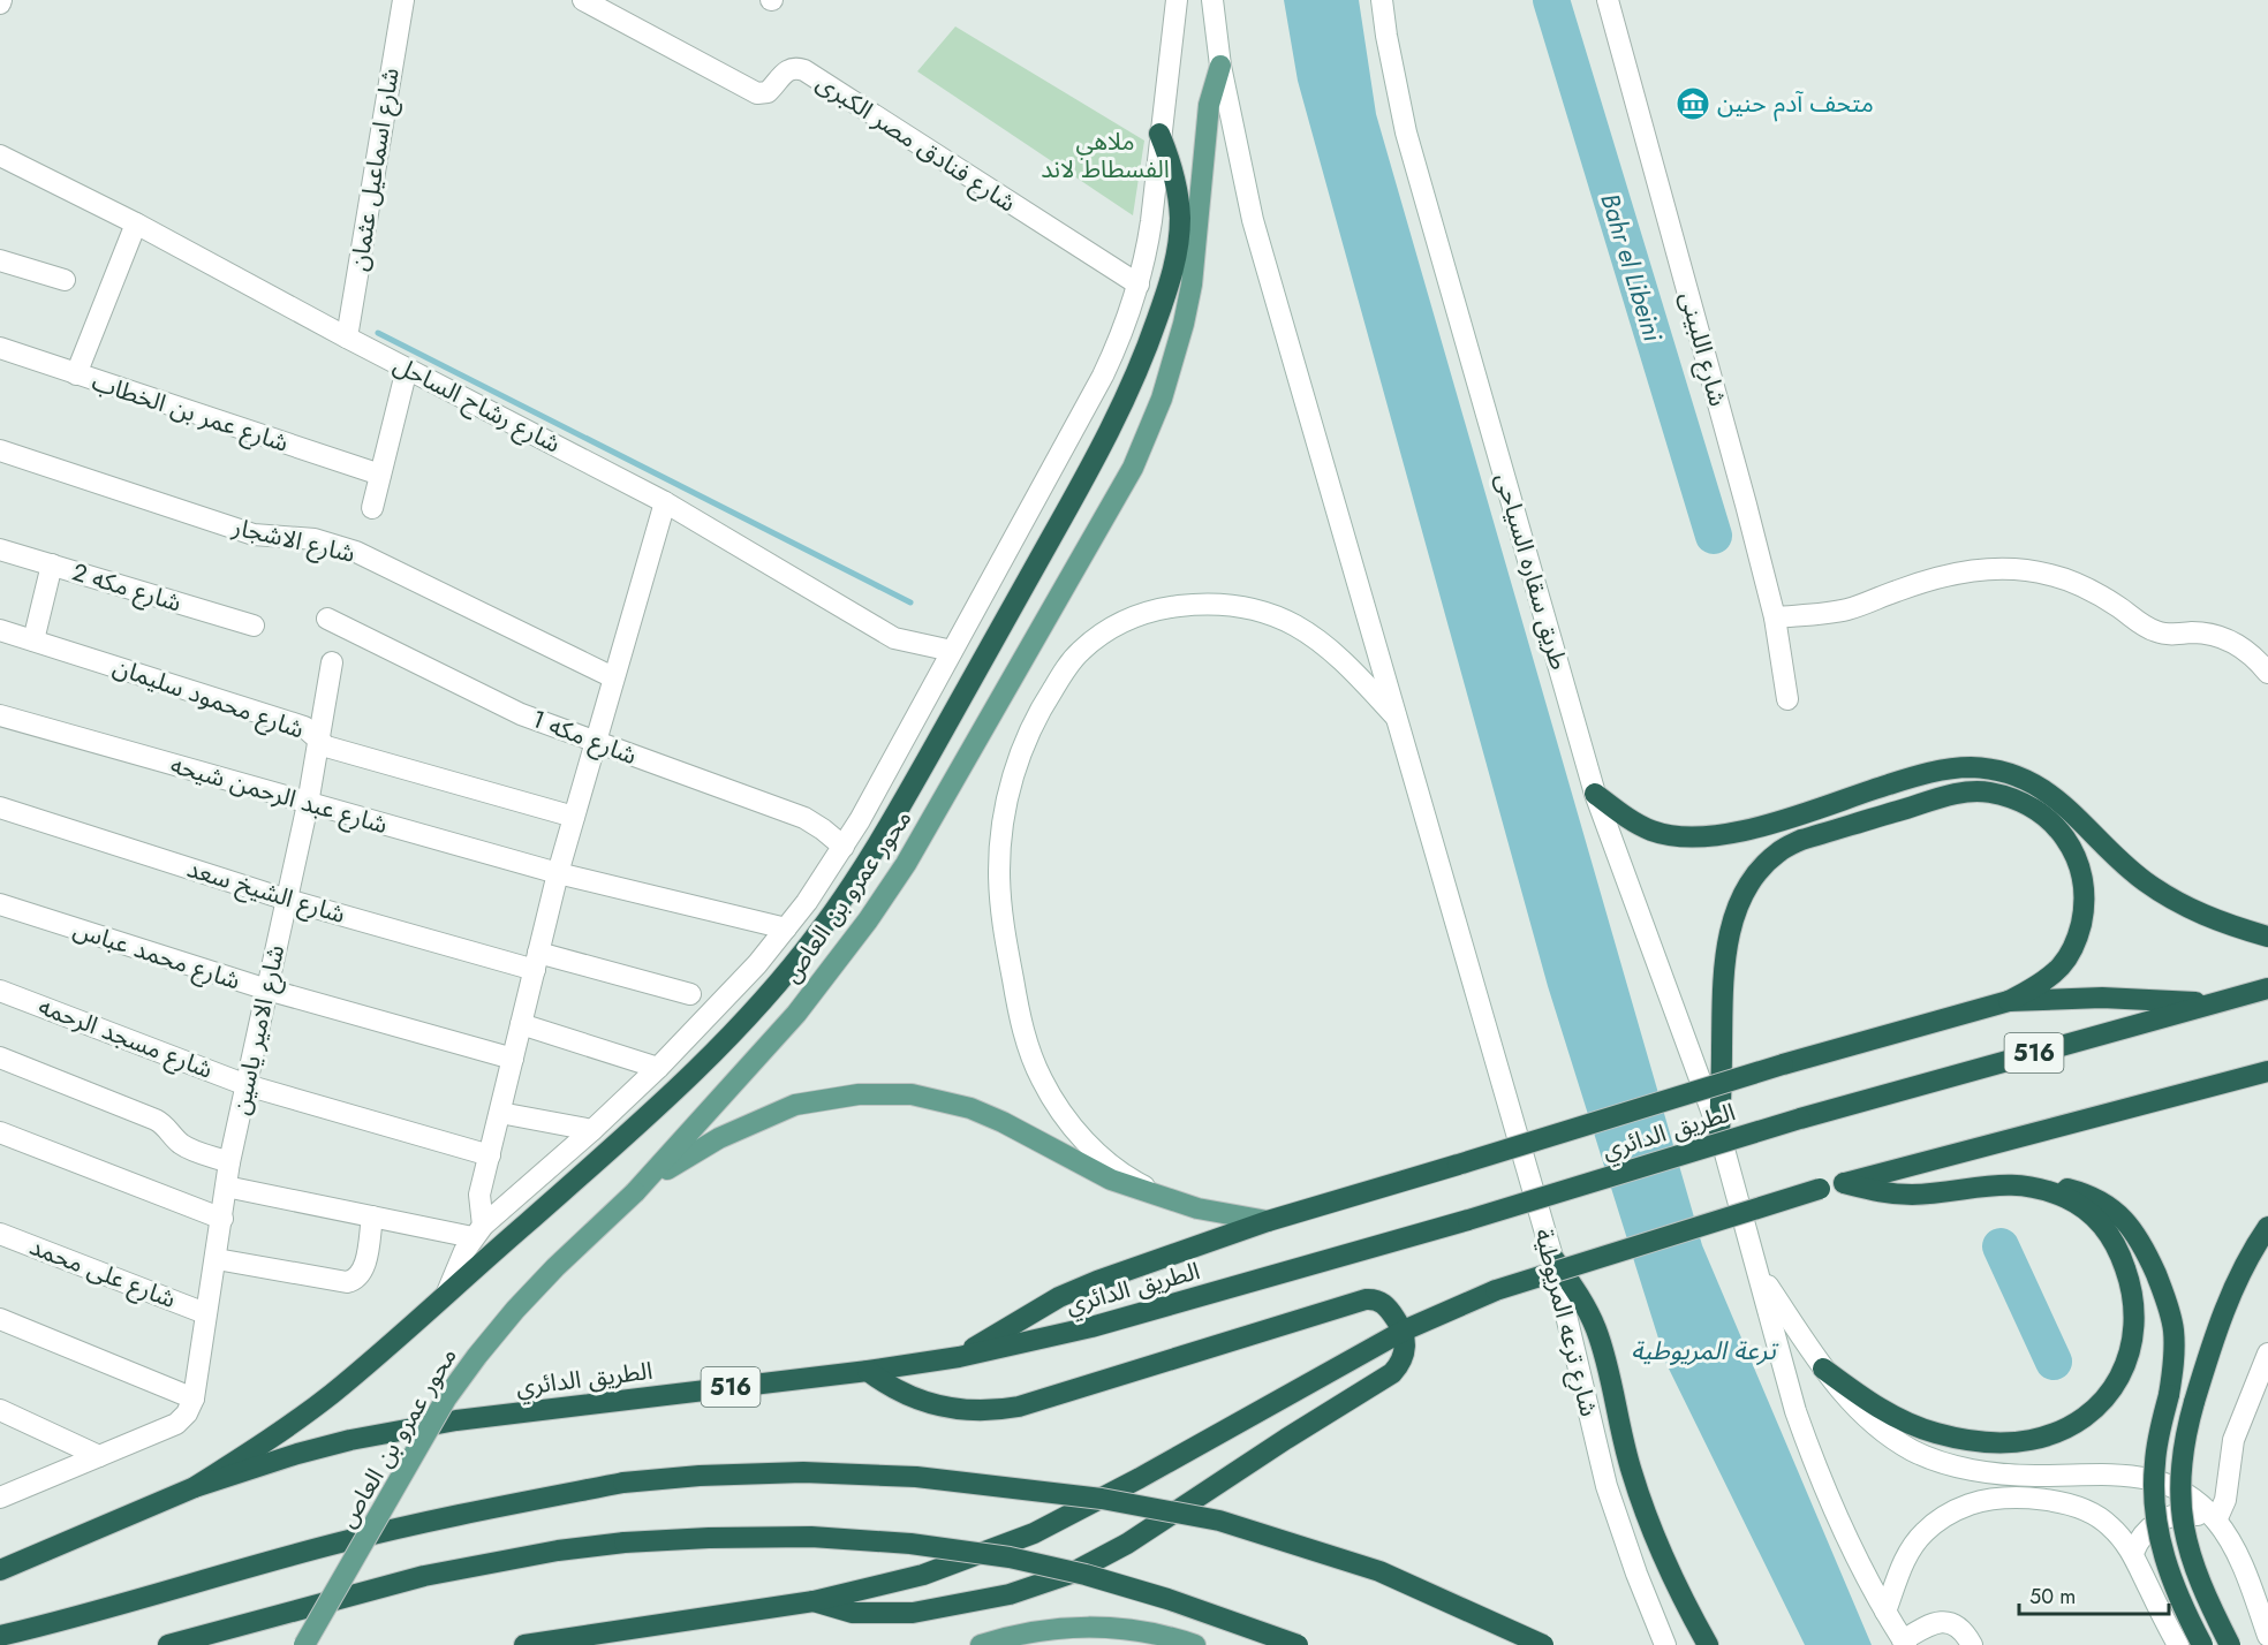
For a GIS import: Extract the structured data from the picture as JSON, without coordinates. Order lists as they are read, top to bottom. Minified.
{"streets":{"highway":["516","الطريق الدائري"],"main road":["محور عمرو بن العاص"],"street":["شارع فنادق مصر الكبرى","شارع اسماعيل عثمان","شارع اللبينى","شارع رشاح الساحل","شارع عمر بن الخطاب","شارع الاشجار","طريق سقاره السياحى","شارع مكه 2","شارع محمود سليمان","شارع مكه 1","شارع عبد الرحمن شيحه","شارع الشيخ سعد","شارع محمد عباس","شارع الامير ياسين","شارع مسجد الرحمه","شارع على محمد","شارع ترعه المريوطية"]},"crossings":[["شارع اسماعيل عثمان","شارع رشاح الساحل"],["شارع محمود سليمان","شارع الامير ياسين"],["شارع عبد الرحمن شيحه","شارع الامير ياسين"],["شارع الشيخ سعد","شارع الامير ياسين"],["شارع محمد عباس","شارع الامير ياسين"],["شارع الامير ياسين","شارع مسجد الرحمه"],["شارع الامير ياسين","شارع على محمد"]],"water":["Bahr el Libeini","ترعة المريوطية"],"parks":["ملاهي الفسطاط لاند"],"places":{"museum":["متحف آدم حنين"]},"scale_bar":"50 m"}
